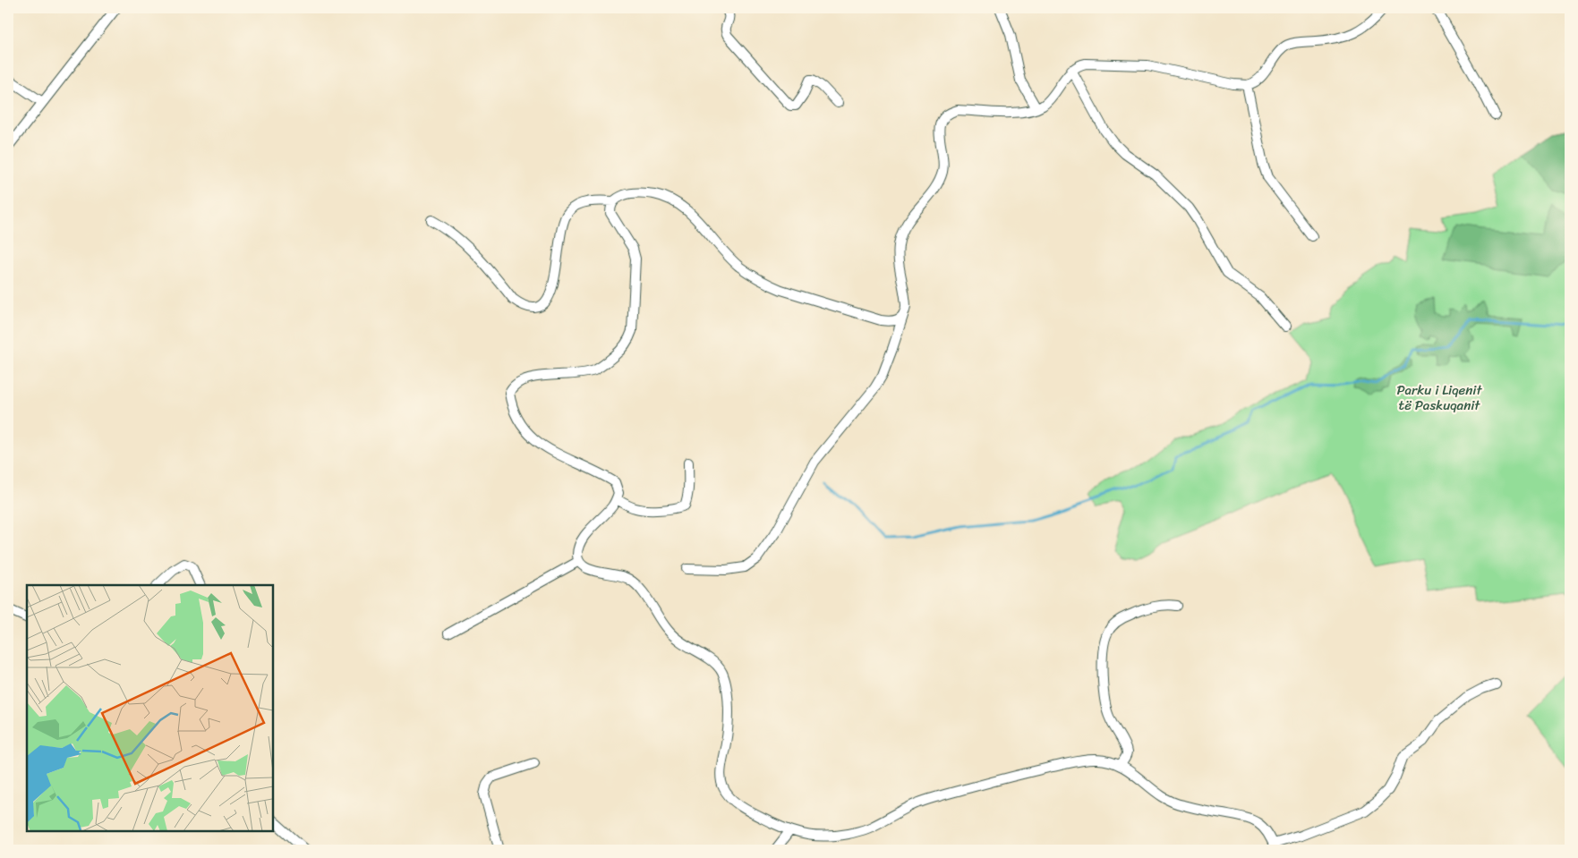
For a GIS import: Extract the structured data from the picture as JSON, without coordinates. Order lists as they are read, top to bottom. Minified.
{"parks":["Parku i Liqenit të Paskuqanit"]}
